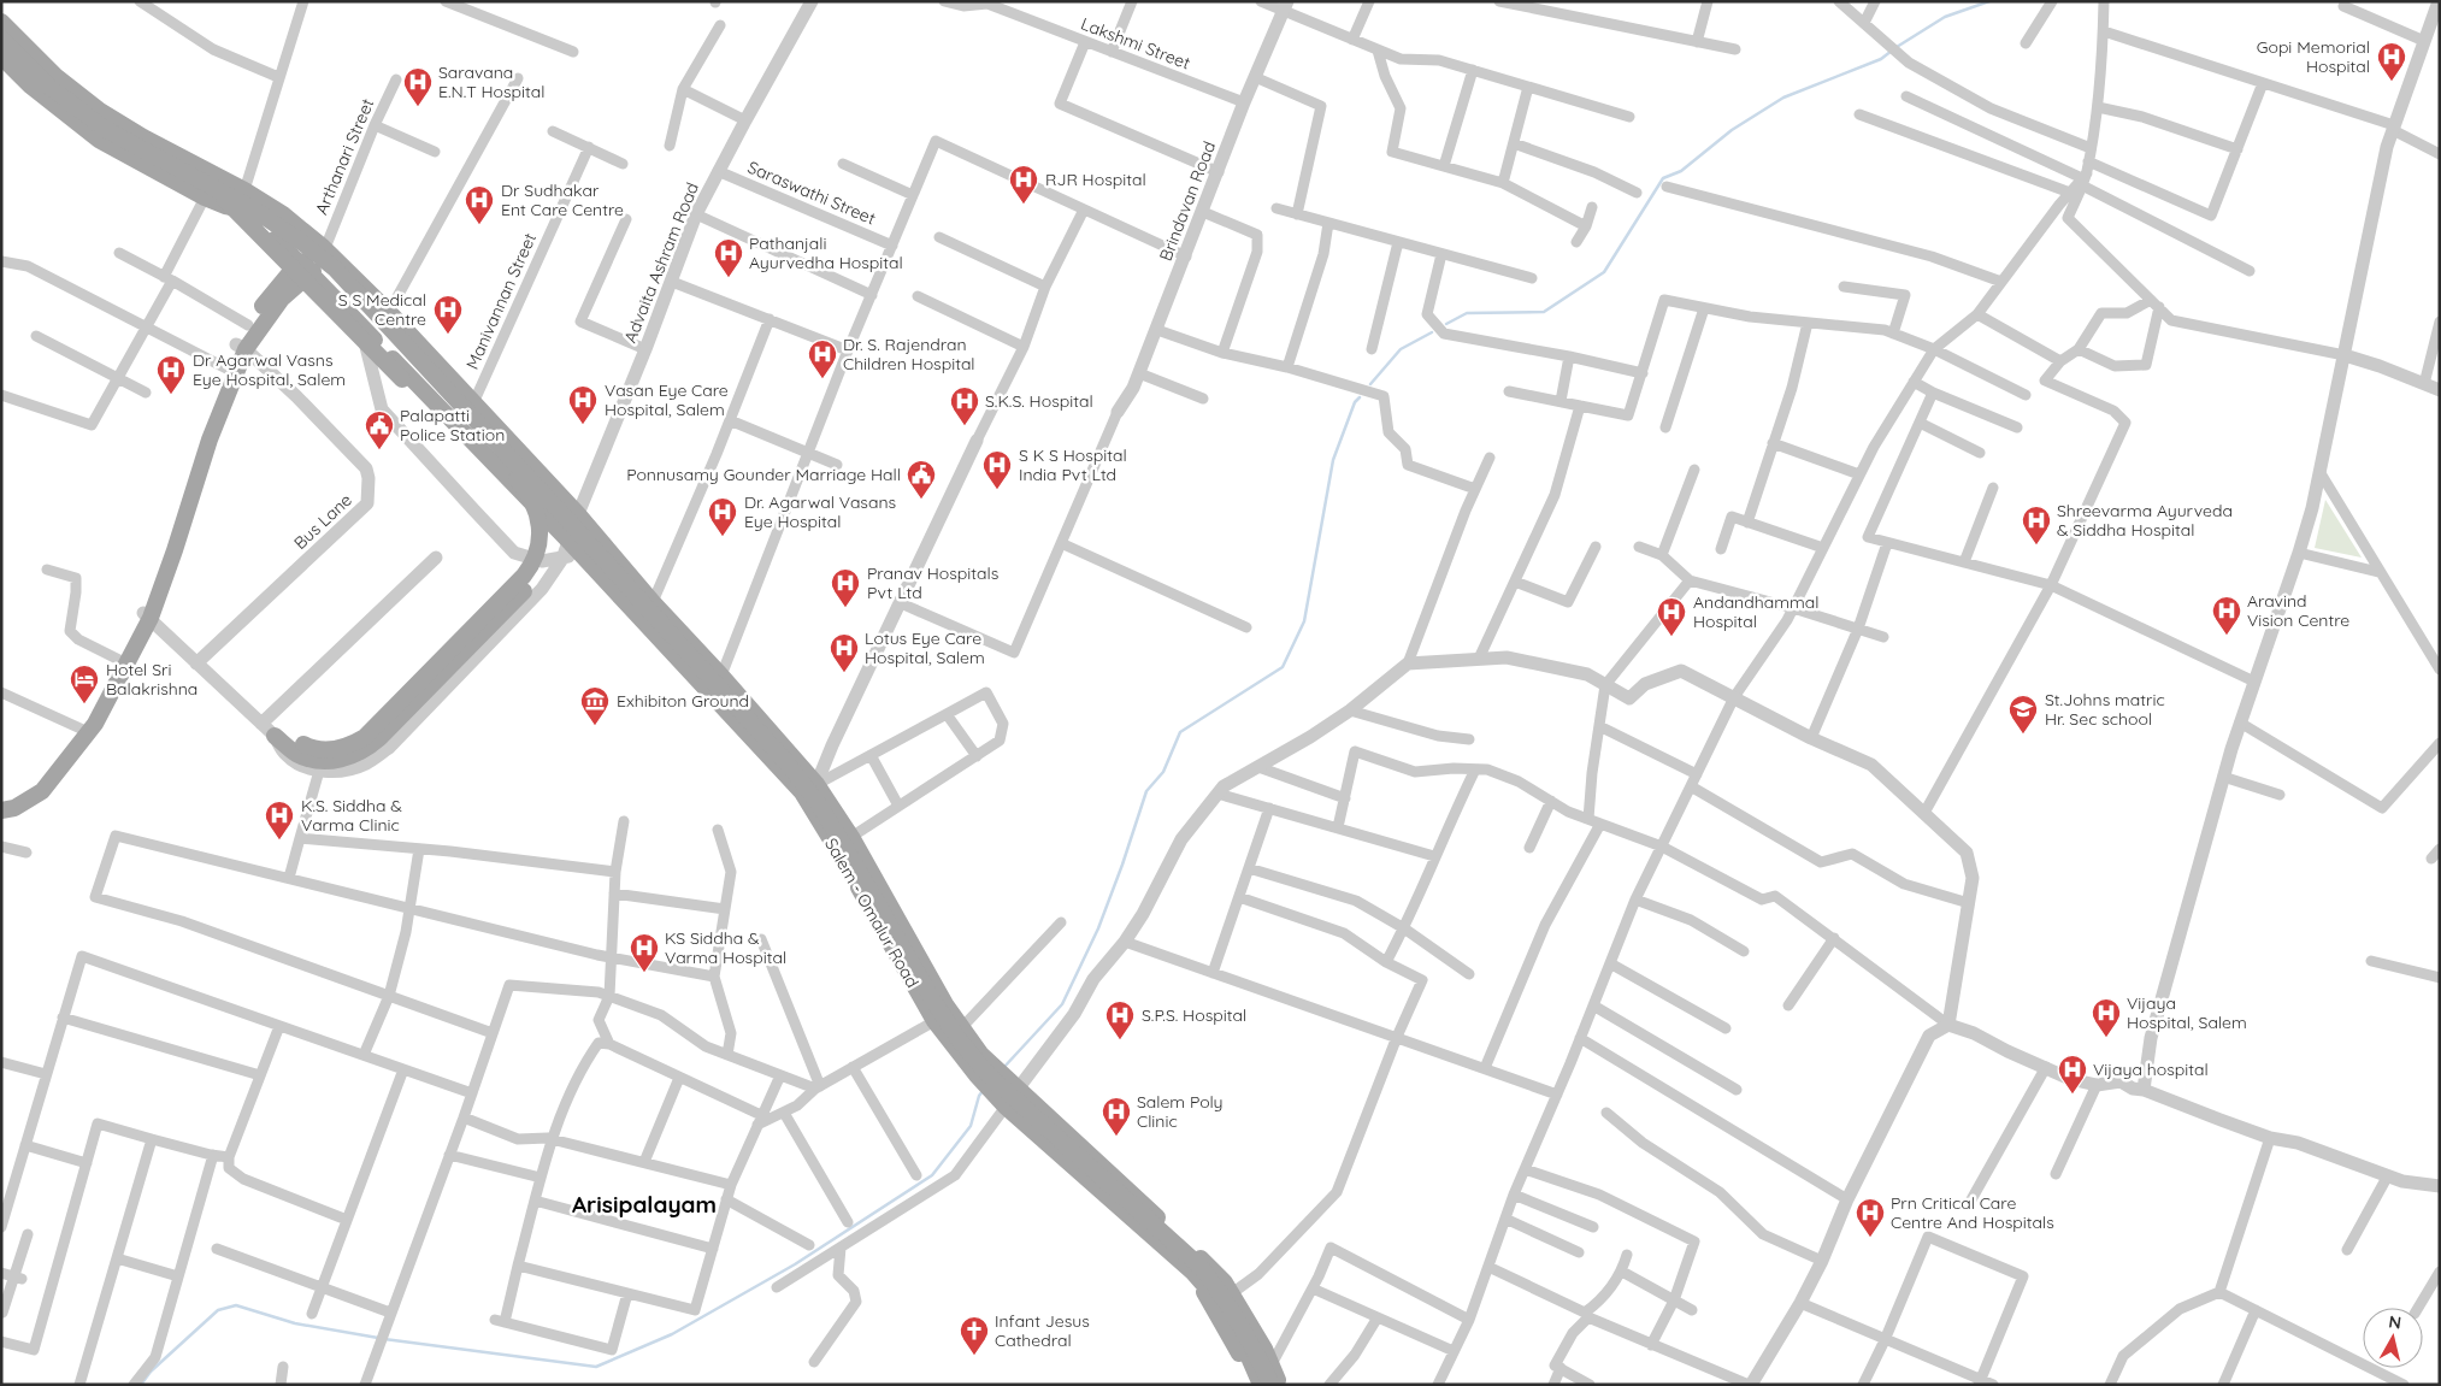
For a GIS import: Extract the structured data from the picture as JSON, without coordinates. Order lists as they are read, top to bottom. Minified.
{"streets":{"main road":["Salem - Omalur Road"],"street":["Lakshmi Street","Arthanari Street","Saraswathi Street","Brindavan Road","Advaita Ashram Road","Manivannan Street","Bus Lane"]},"crossings":[["Lakshmi Street","Brindavan Road"],["Saraswathi Street","Advaita Ashram Road"],["Advaita Ashram Road","Salem - Omalur Road"]],"districts":["Arisipalayam"],"places":{"hospital":["Gopi Memorial Hospital","Saravana E.N.T Hospital","RJR Hospital","Dr Sudhakar Ent Care Centre","Pathanjali Ayurvedha Hospital","S S Medical Centre","Dr. S. Rajendran Children Hospital","Dr Agarwal Vasns Eye Hospital, Salem","Vasan Eye Care Hospital, Salem","S.K.S. Hospital","S K S Hospital India Pvt Ltd","Dr. Agarwal Vasans Eye Hospital","Shreevarma Ayurveda & Siddha Hospital","Pranav Hospitals Pvt Ltd","Aravind Vision Centre","Andandhammal Hospital","Lotus Eye Care Hospital, Salem","K.S. Siddha & Varma Clinic","KS Siddha & Varma Hospital","Vijaya Hospital, Salem","S.P.S. Hospital","Vijaya hospital","Salem Poly Clinic","Prn Critical Care Centre And Hospitals"],"public building":["Palapatti Police Station","Ponnusamy Gounder Marriage Hall"],"hotel":["Hotel Sri Balakrishna"],"museum":["Exhibiton Ground"],"school or university":["St.Johns matric Hr. Sec school"],"church":["Infant Jesus Cathedral"]},"north":"top"}
